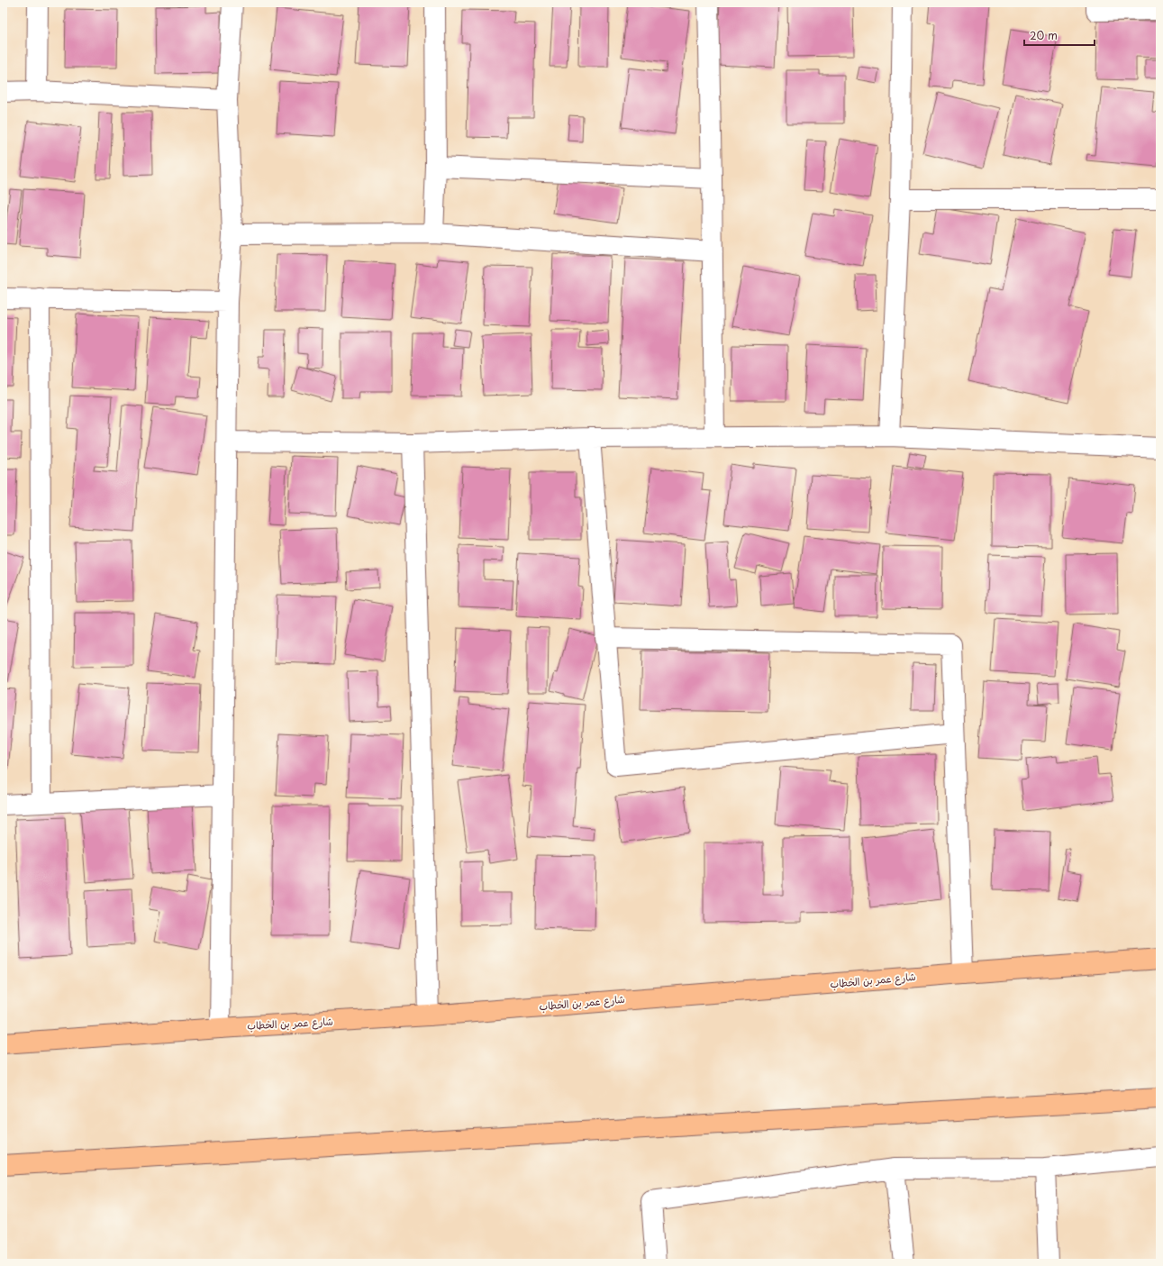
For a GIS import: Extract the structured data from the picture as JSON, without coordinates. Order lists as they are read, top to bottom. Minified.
{"streets":{"main road":["شارع عمر بن الخطاب"]},"scale_bar":"20 m"}
